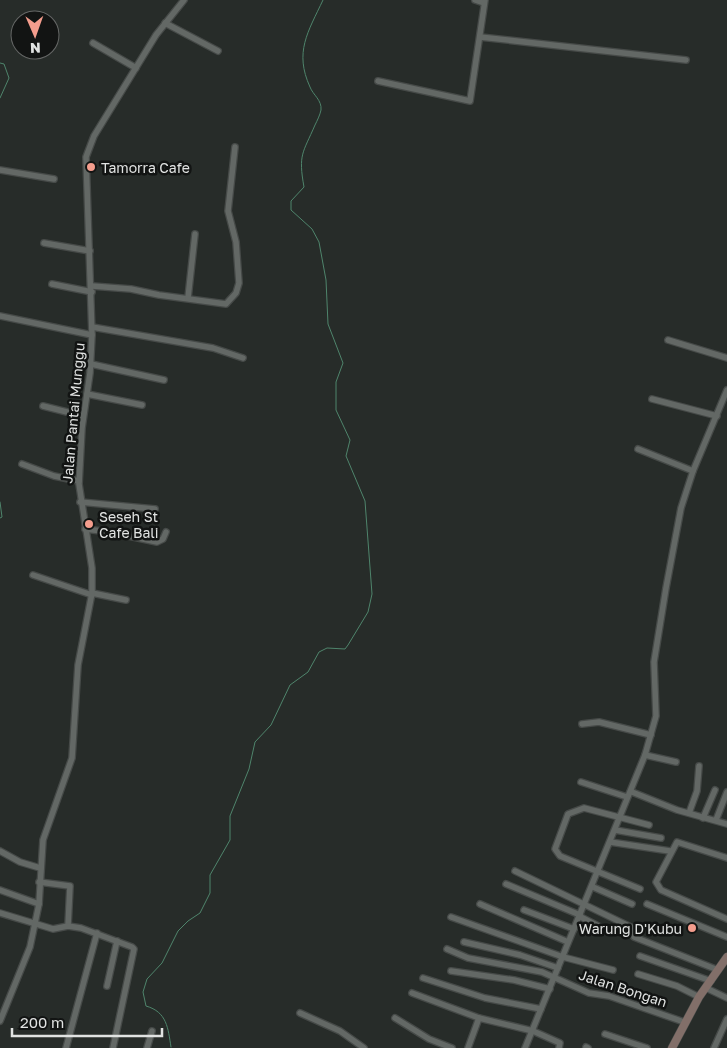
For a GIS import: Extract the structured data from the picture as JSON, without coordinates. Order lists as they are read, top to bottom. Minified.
{"streets":{"street":["Jalan Pantai Munggu","Jalan Bongan"]},"places":["Tamorra Cafe","Seseh St Cafe Bali","Warung D'Kubu"],"scale_bar":"200 m","north":"bottom"}
